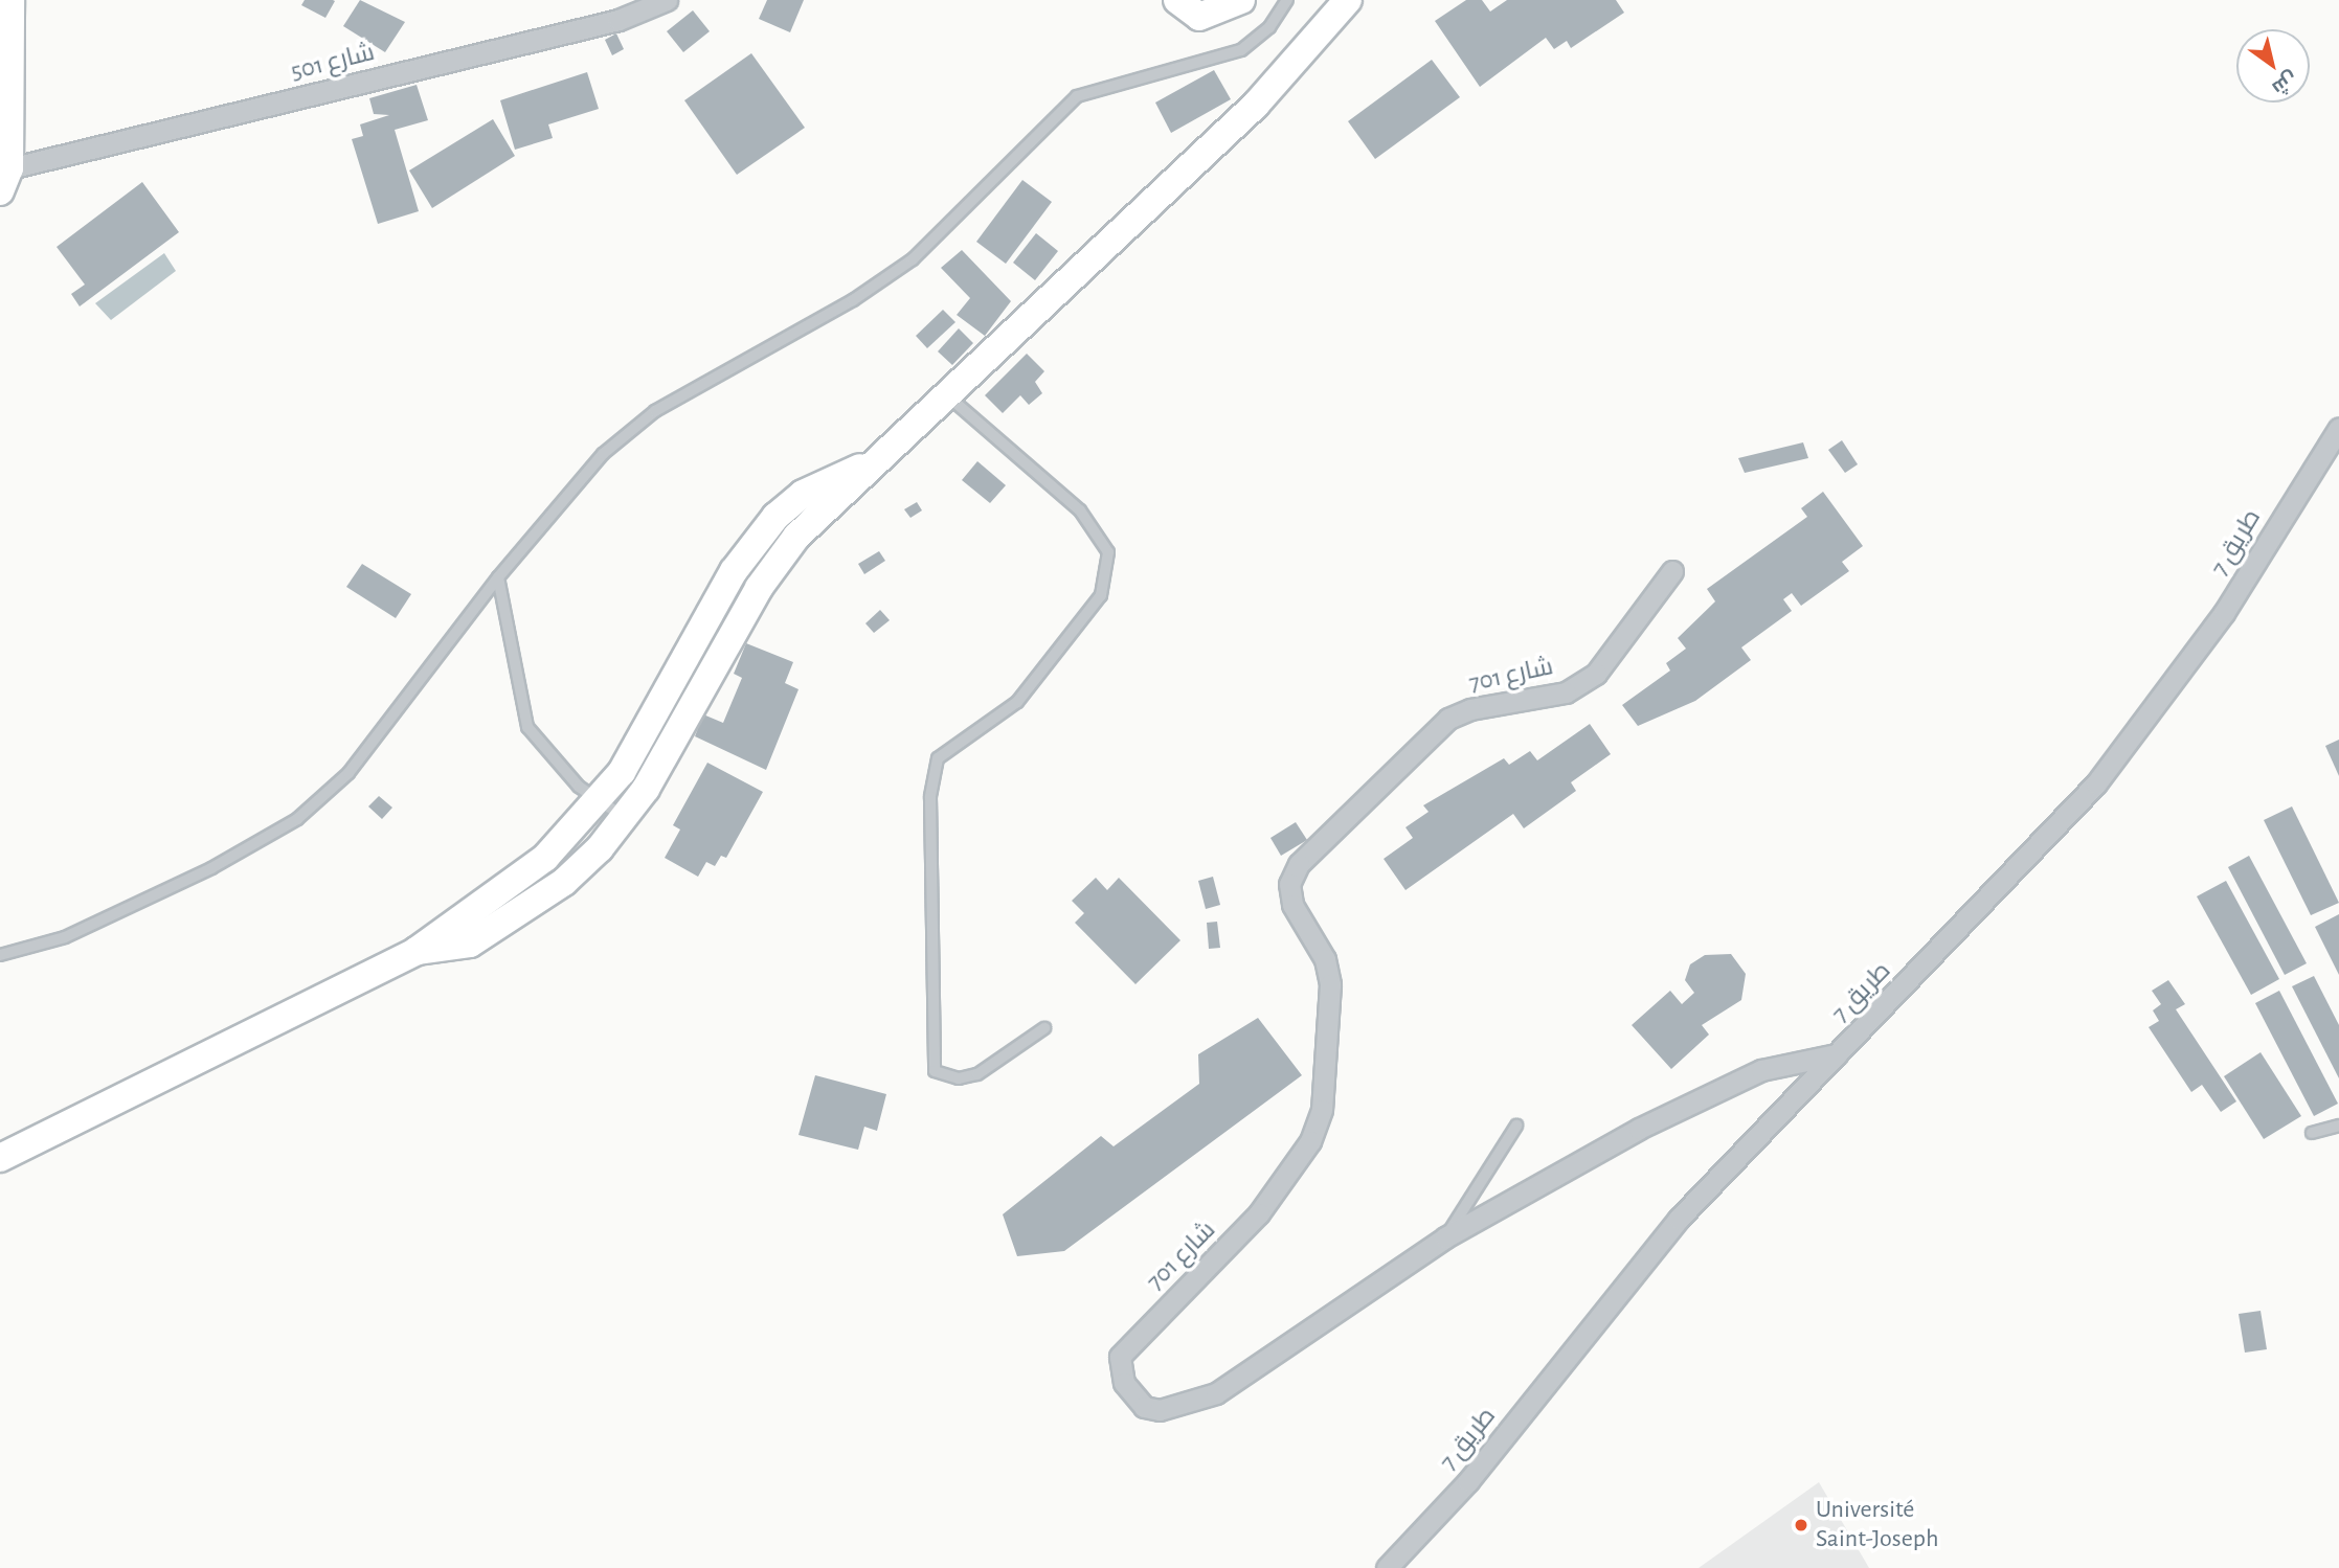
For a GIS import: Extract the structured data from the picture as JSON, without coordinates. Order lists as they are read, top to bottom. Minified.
{"streets":{"street":["شارع 501","طريق 7","شارع 701"]},"crossings":[["طريق 7","شارع 701"]],"places":["Université Saint-Joseph"],"north":"bottom right"}
